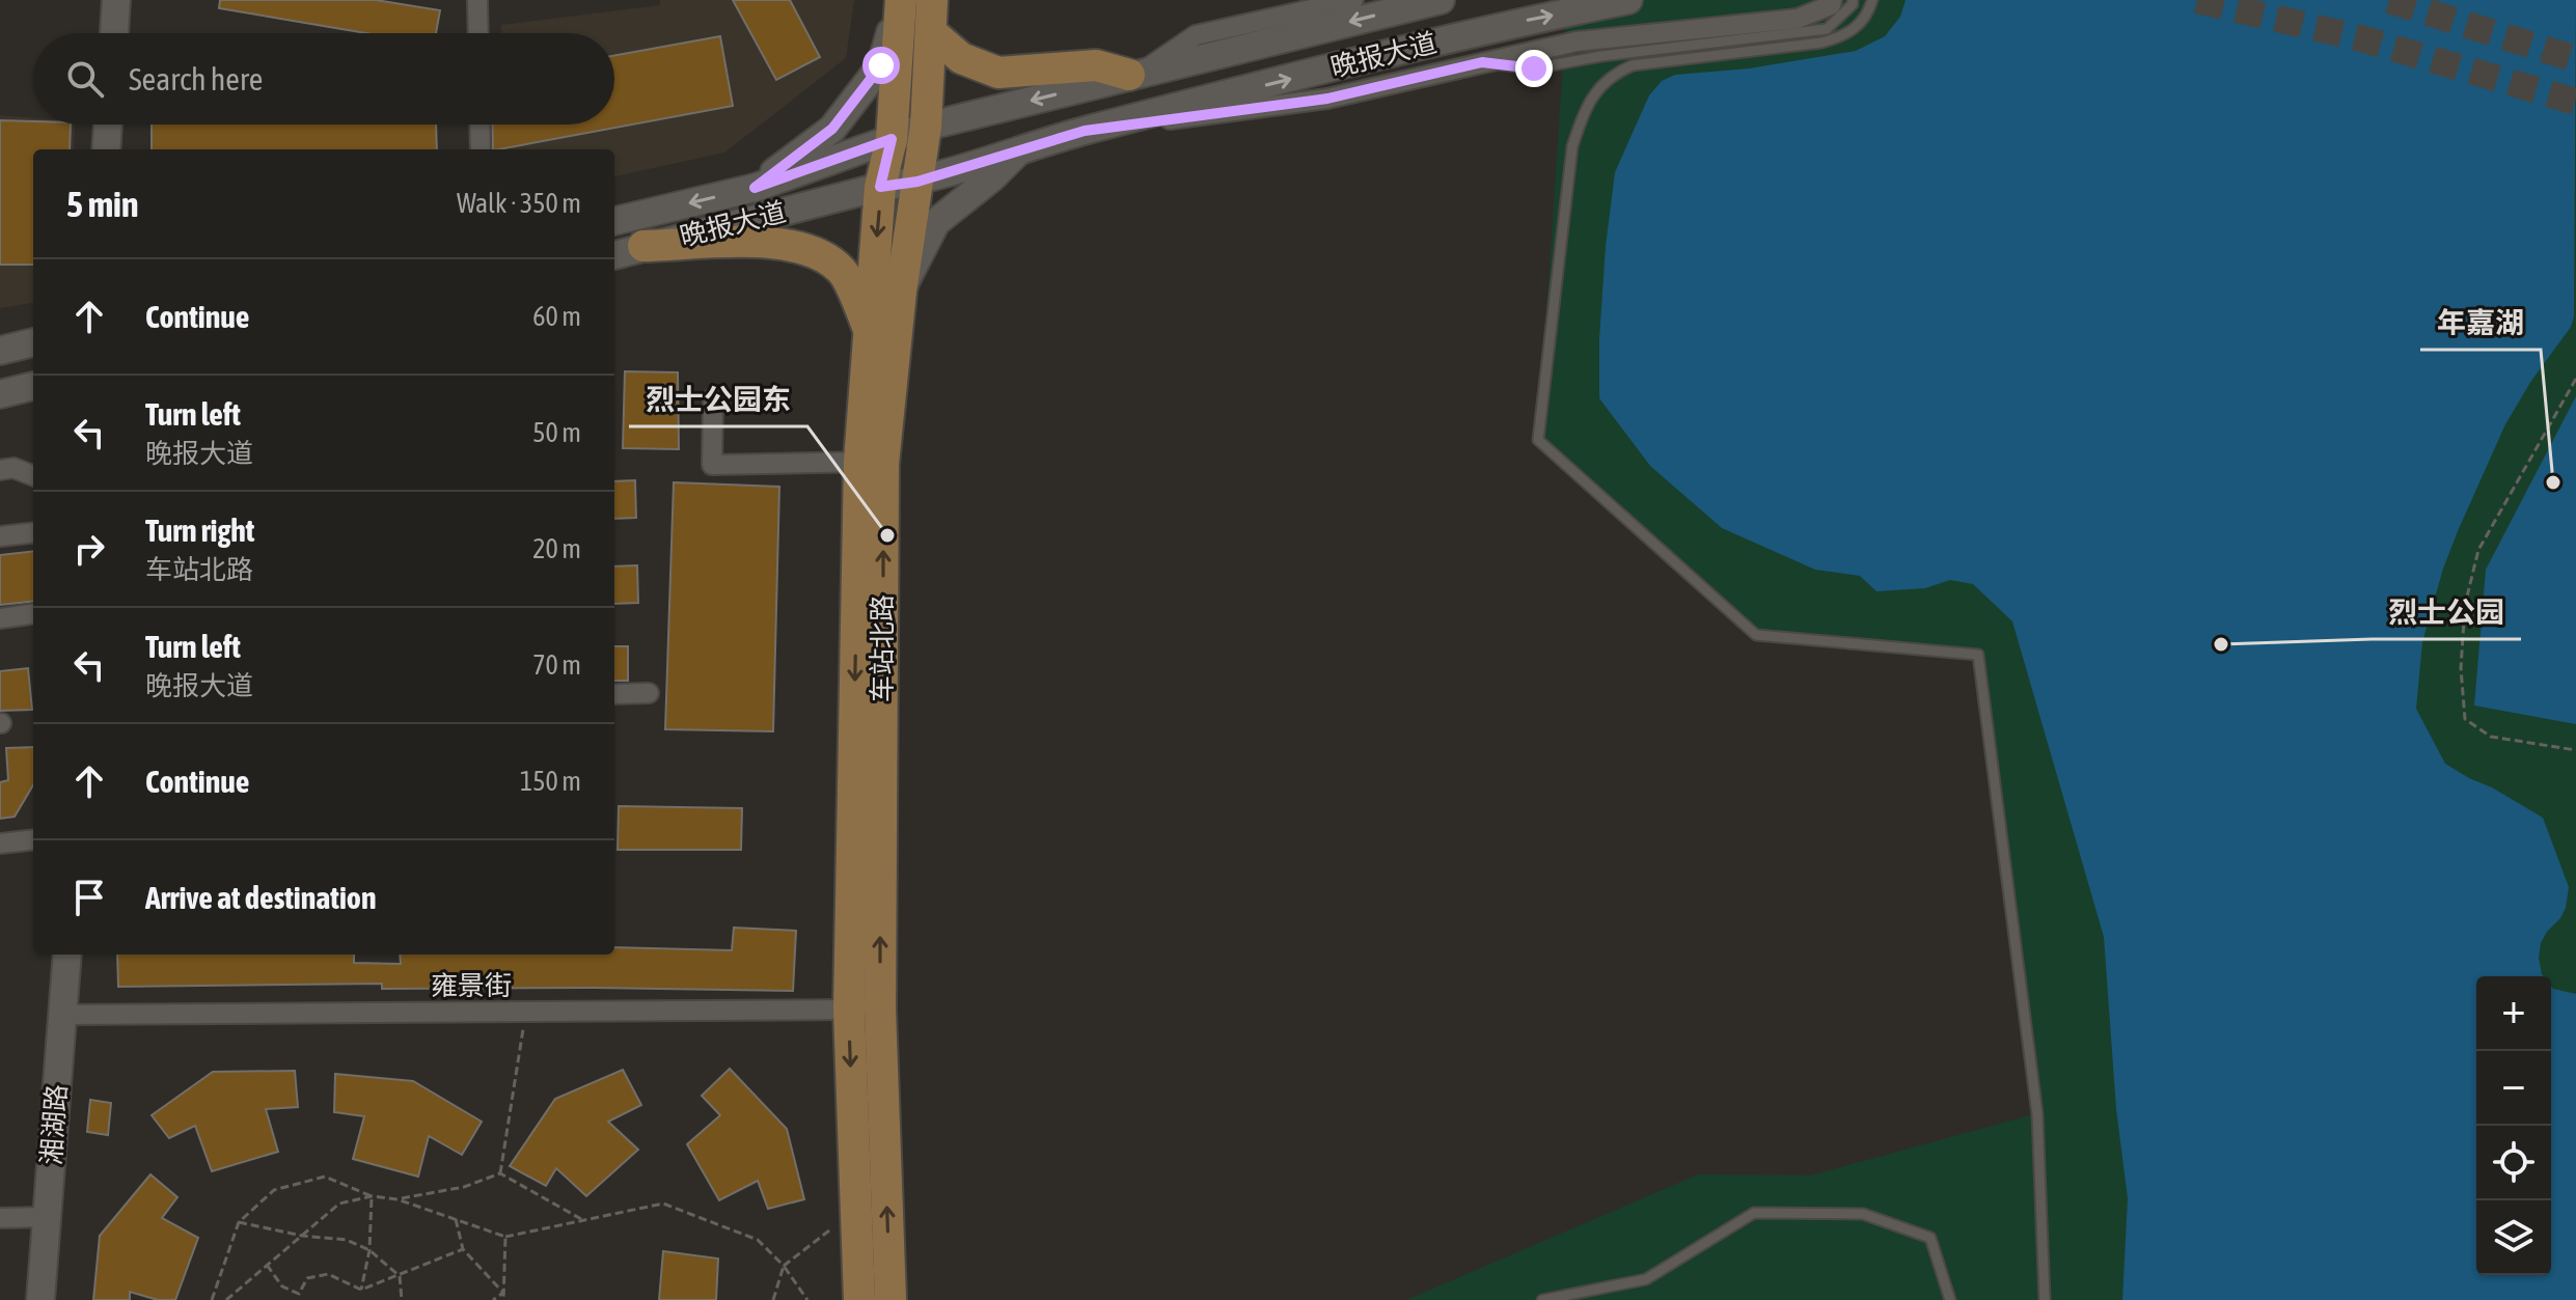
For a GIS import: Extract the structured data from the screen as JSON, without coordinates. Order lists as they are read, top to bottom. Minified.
{"streets":{"main road":["晚报大道","车站北路","湘湖路"],"street":["雍景街"]},"crossings":[["晚报大道","车站北路"],["车站北路","雍景街"],["雍景街","湘湖路"]],"places":["年嘉湖","烈士公园东","烈士公园"],"page":{"search":"Search here","heading":["5 min","Walk · 350 m"],"list":[["Continue","60 m"],["Turn left","晚报大道","50 m"],["Turn right","车站北路","20 m"],["Turn left","晚报大道","70 m"],["Continue","150 m"],"Arrive at destination"],"map_buttons":["+","−"]}}
